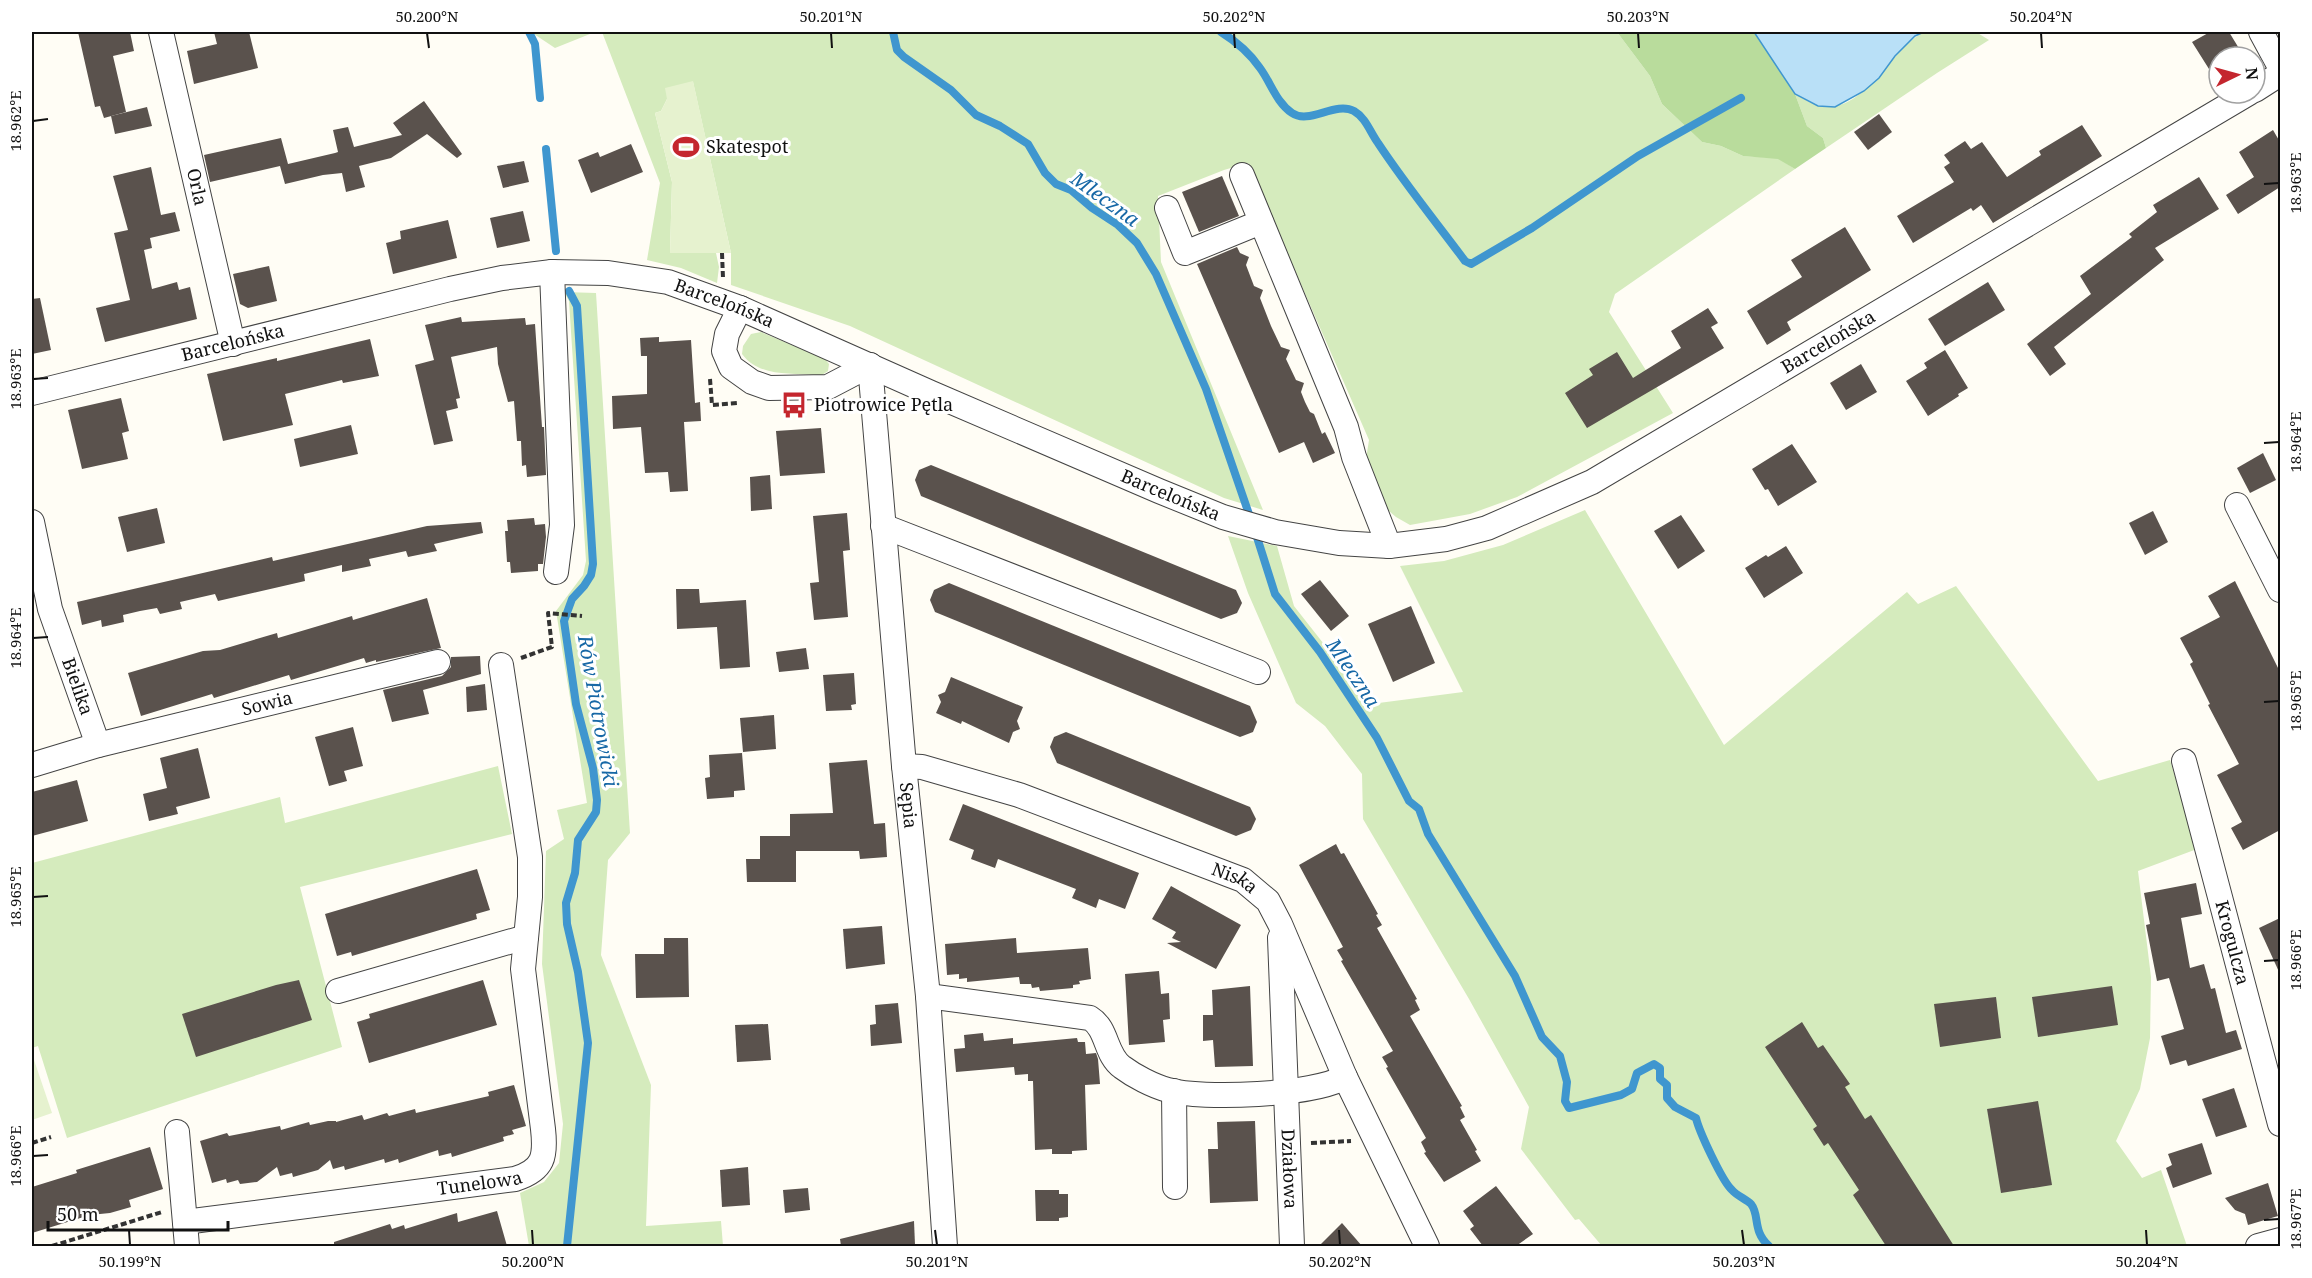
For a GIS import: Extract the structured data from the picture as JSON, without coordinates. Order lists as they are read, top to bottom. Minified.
{"streets":{"street":["Orla","Barcelońska","Bielika","Sowia","Sępia","Niska","Krogulcza","Działowa","Tunelowa"]},"crossings":[["Orla","Barcelońska"],["Barcelońska","Sępia"],["Bielika","Sowia"],["Sępia","Niska"],["Niska","Działowa"]],"water":["Mleczna","Rów Piotrowicki"],"places":{"sports":["Skatespot"],"bus stop":["Piotrowice Pętla"]},"scale_bar":"50 m","north":"right","coordinates":["50.200°N","50.201°N","50.202°N","50.203°N","50.204°N","18.962°E","18.963°E","18.964°E","18.965°E","18.966°E","18.967°E","50.199°N"]}
